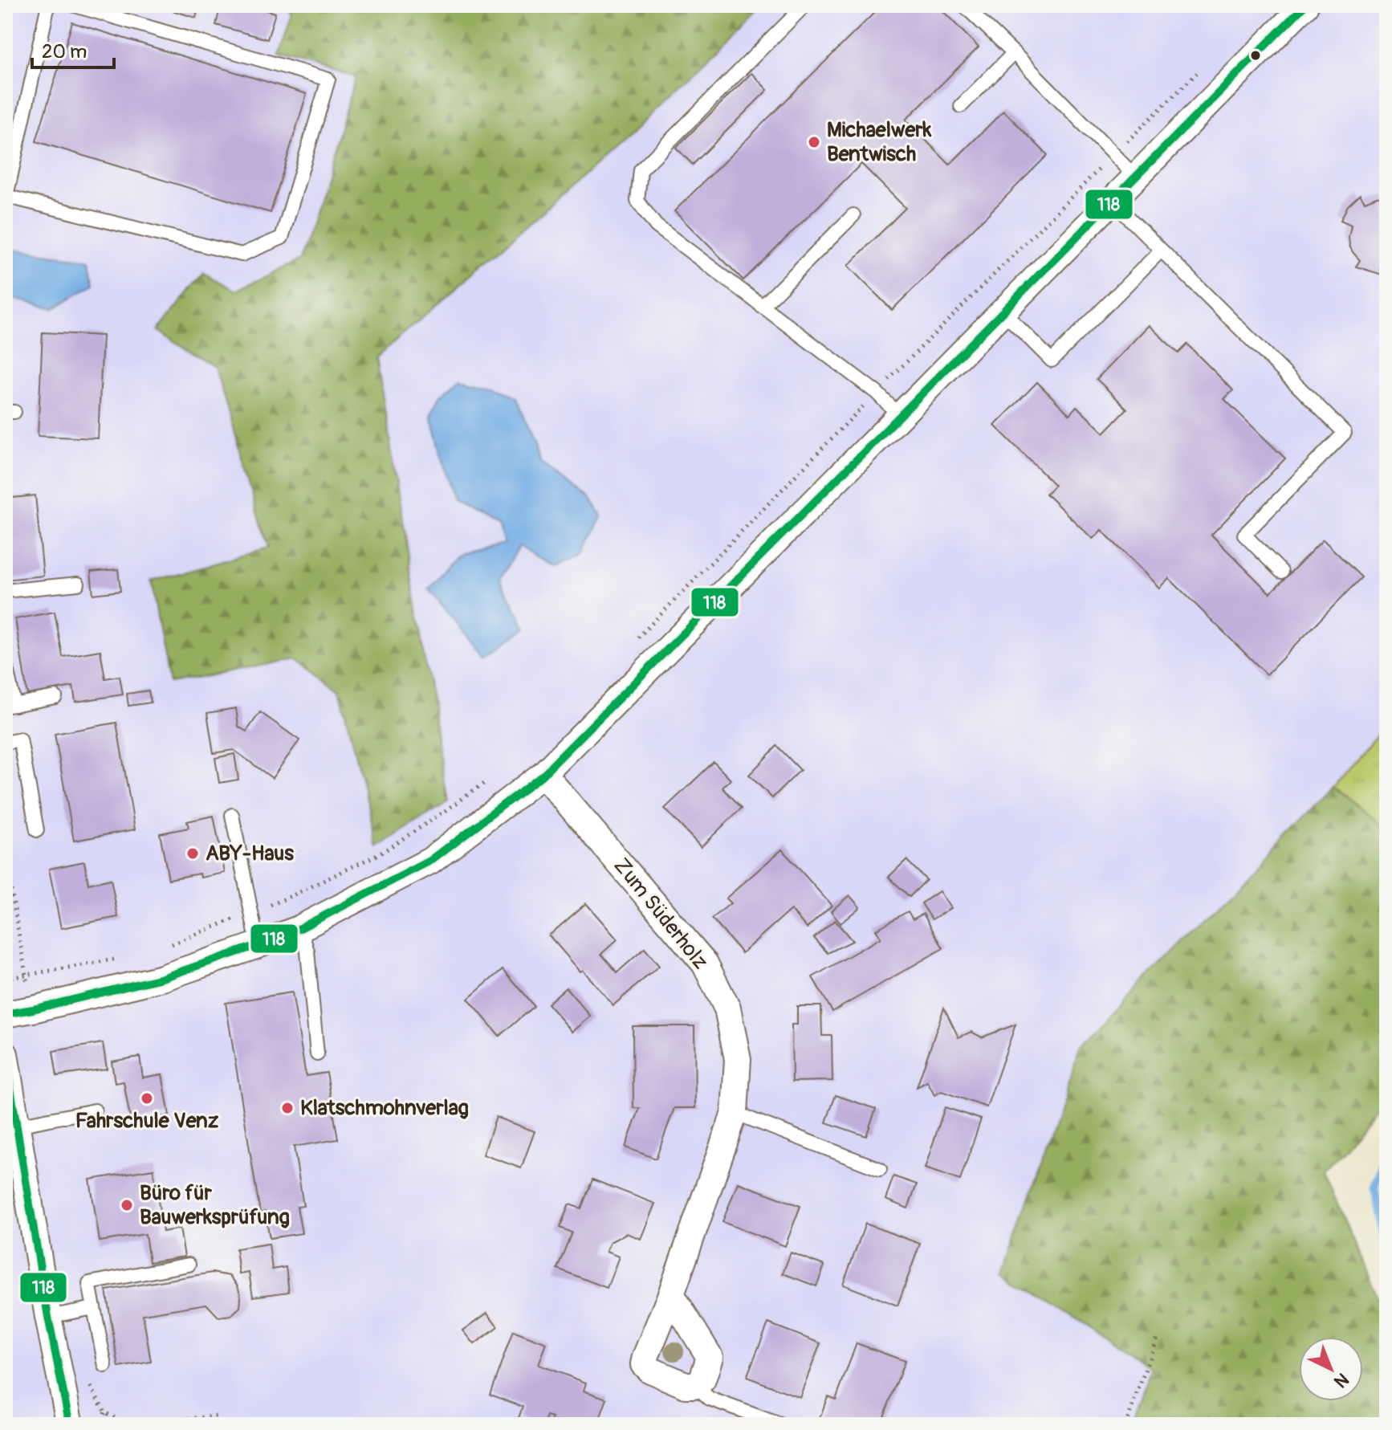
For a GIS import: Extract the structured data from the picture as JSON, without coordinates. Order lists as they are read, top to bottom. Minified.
{"streets":{"street":["Zum Süderholz"]},"places":["Michaelwerk Bentwisch","ABY-Haus","Fahrschule Venz","Klatschmohnverlag","Büro für Bauwerksprüfung"],"lines":["transit line 118"],"scale_bar":"20 m","north":"bottom right"}
